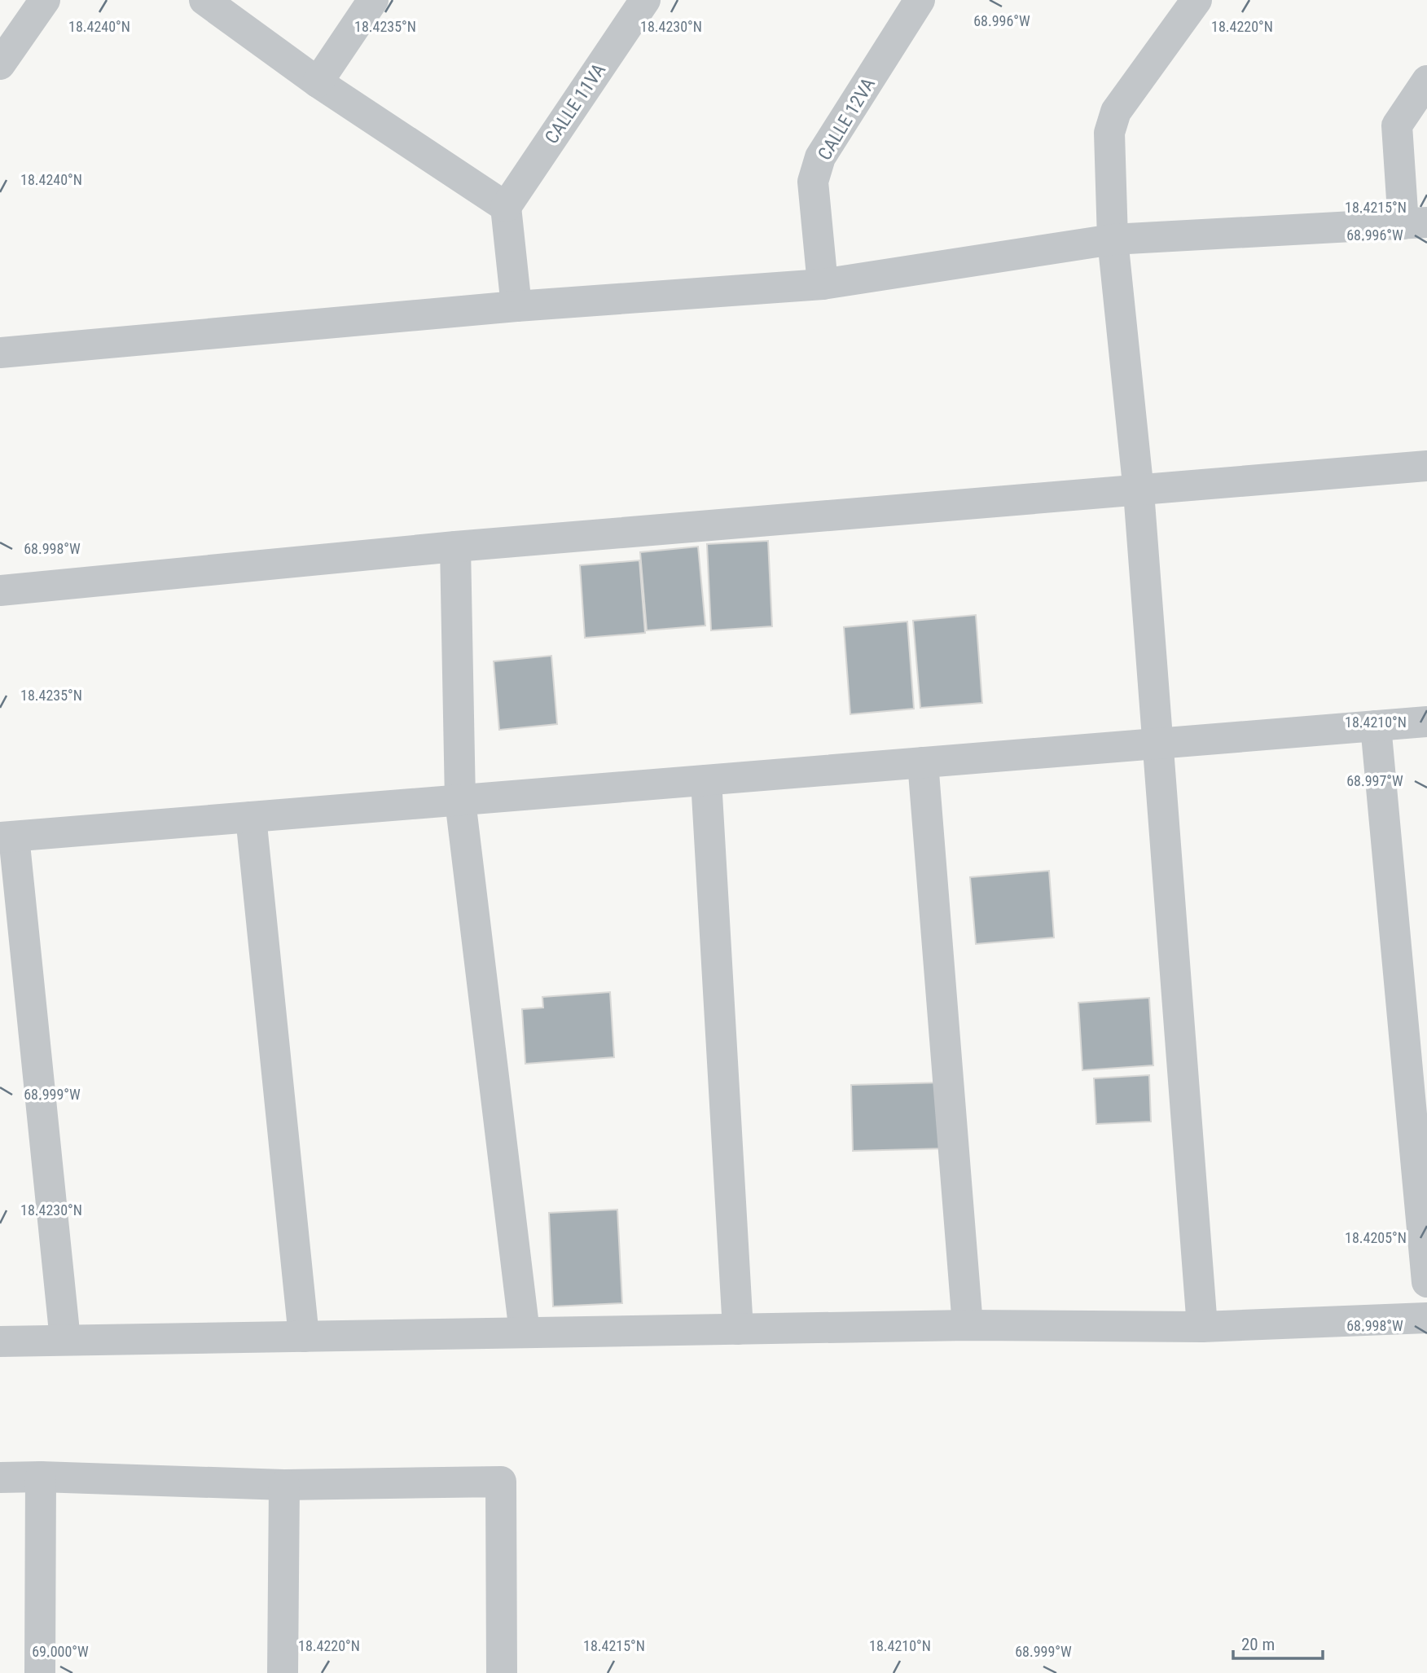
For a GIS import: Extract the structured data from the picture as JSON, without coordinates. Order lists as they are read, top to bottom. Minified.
{"streets":{"street":["CALLE 11VA","CALLE 12VA"]},"scale_bar":"20 m","coordinates":["68.996°W","18.4240°N","18.4235°N","18.4230°N","18.4220°N","18.4215°N","68.998°W","18.4210°N","68.997°W","68.999°W","18.4205°N","69.000°W"]}
